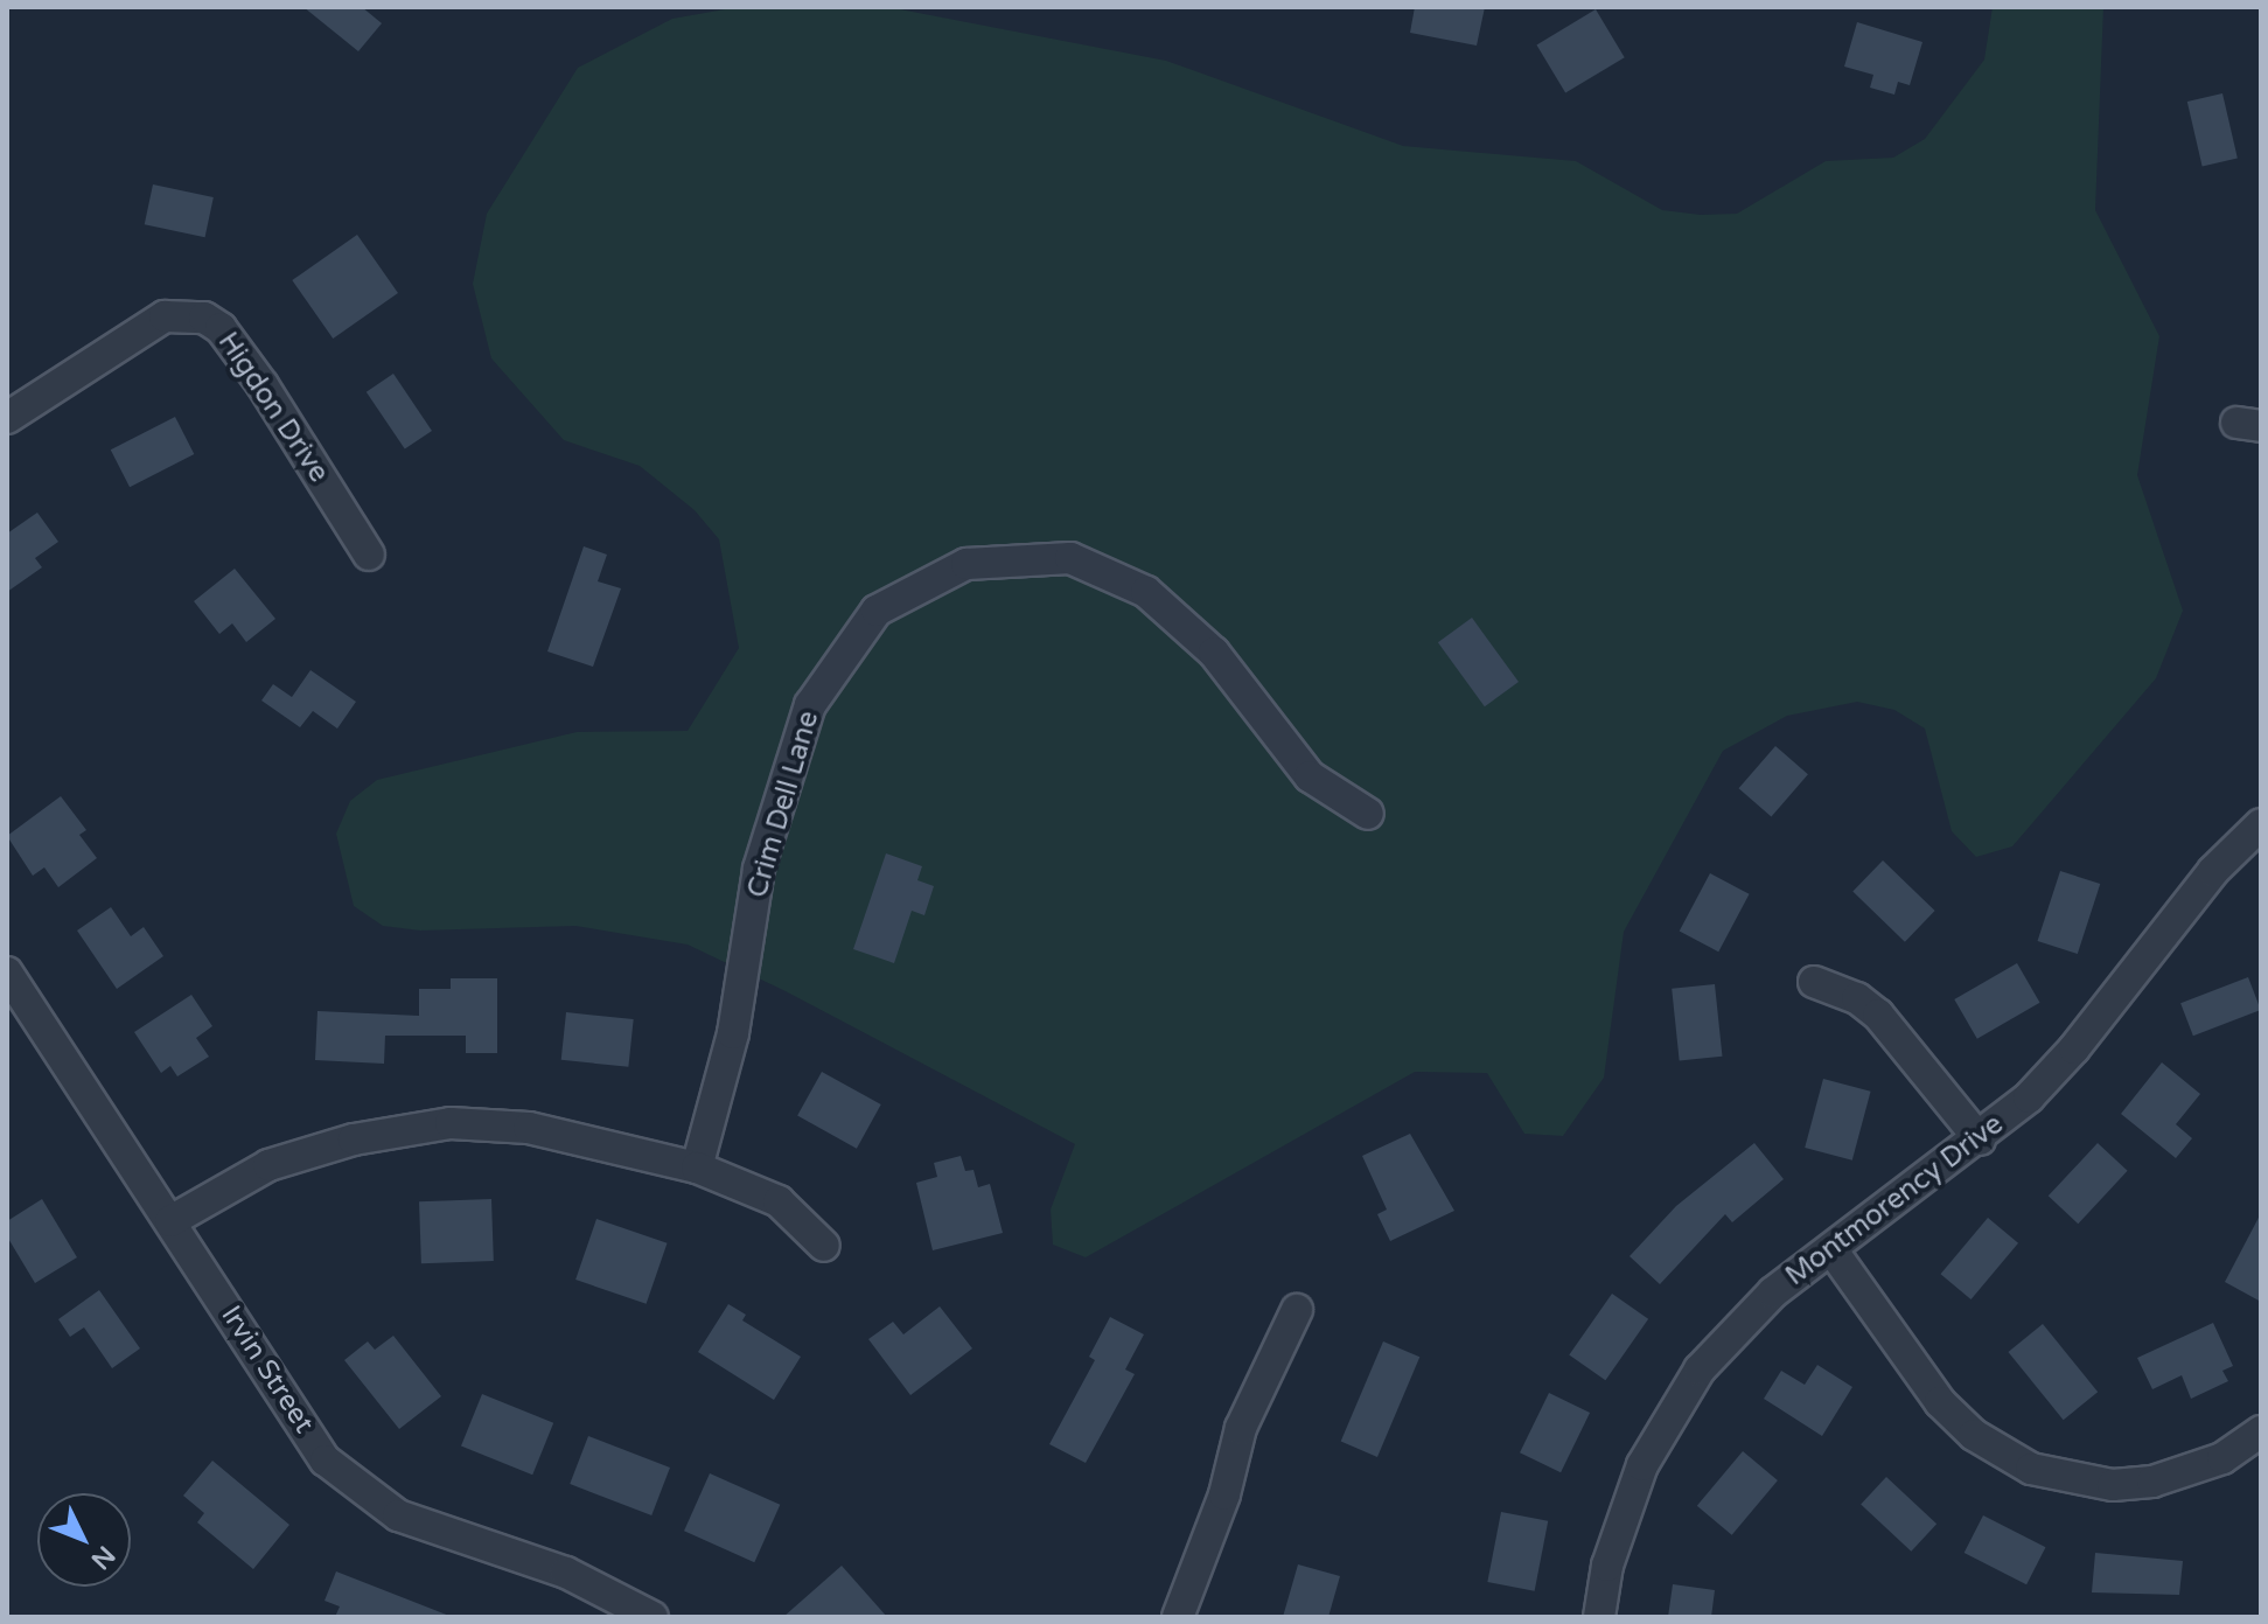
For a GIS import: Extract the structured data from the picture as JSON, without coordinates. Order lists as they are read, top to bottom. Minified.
{"streets":{"street":["Higdon Drive","Crim Dell Lane","Montmorency Drive","Irvin Street"]},"north":"bottom right"}
